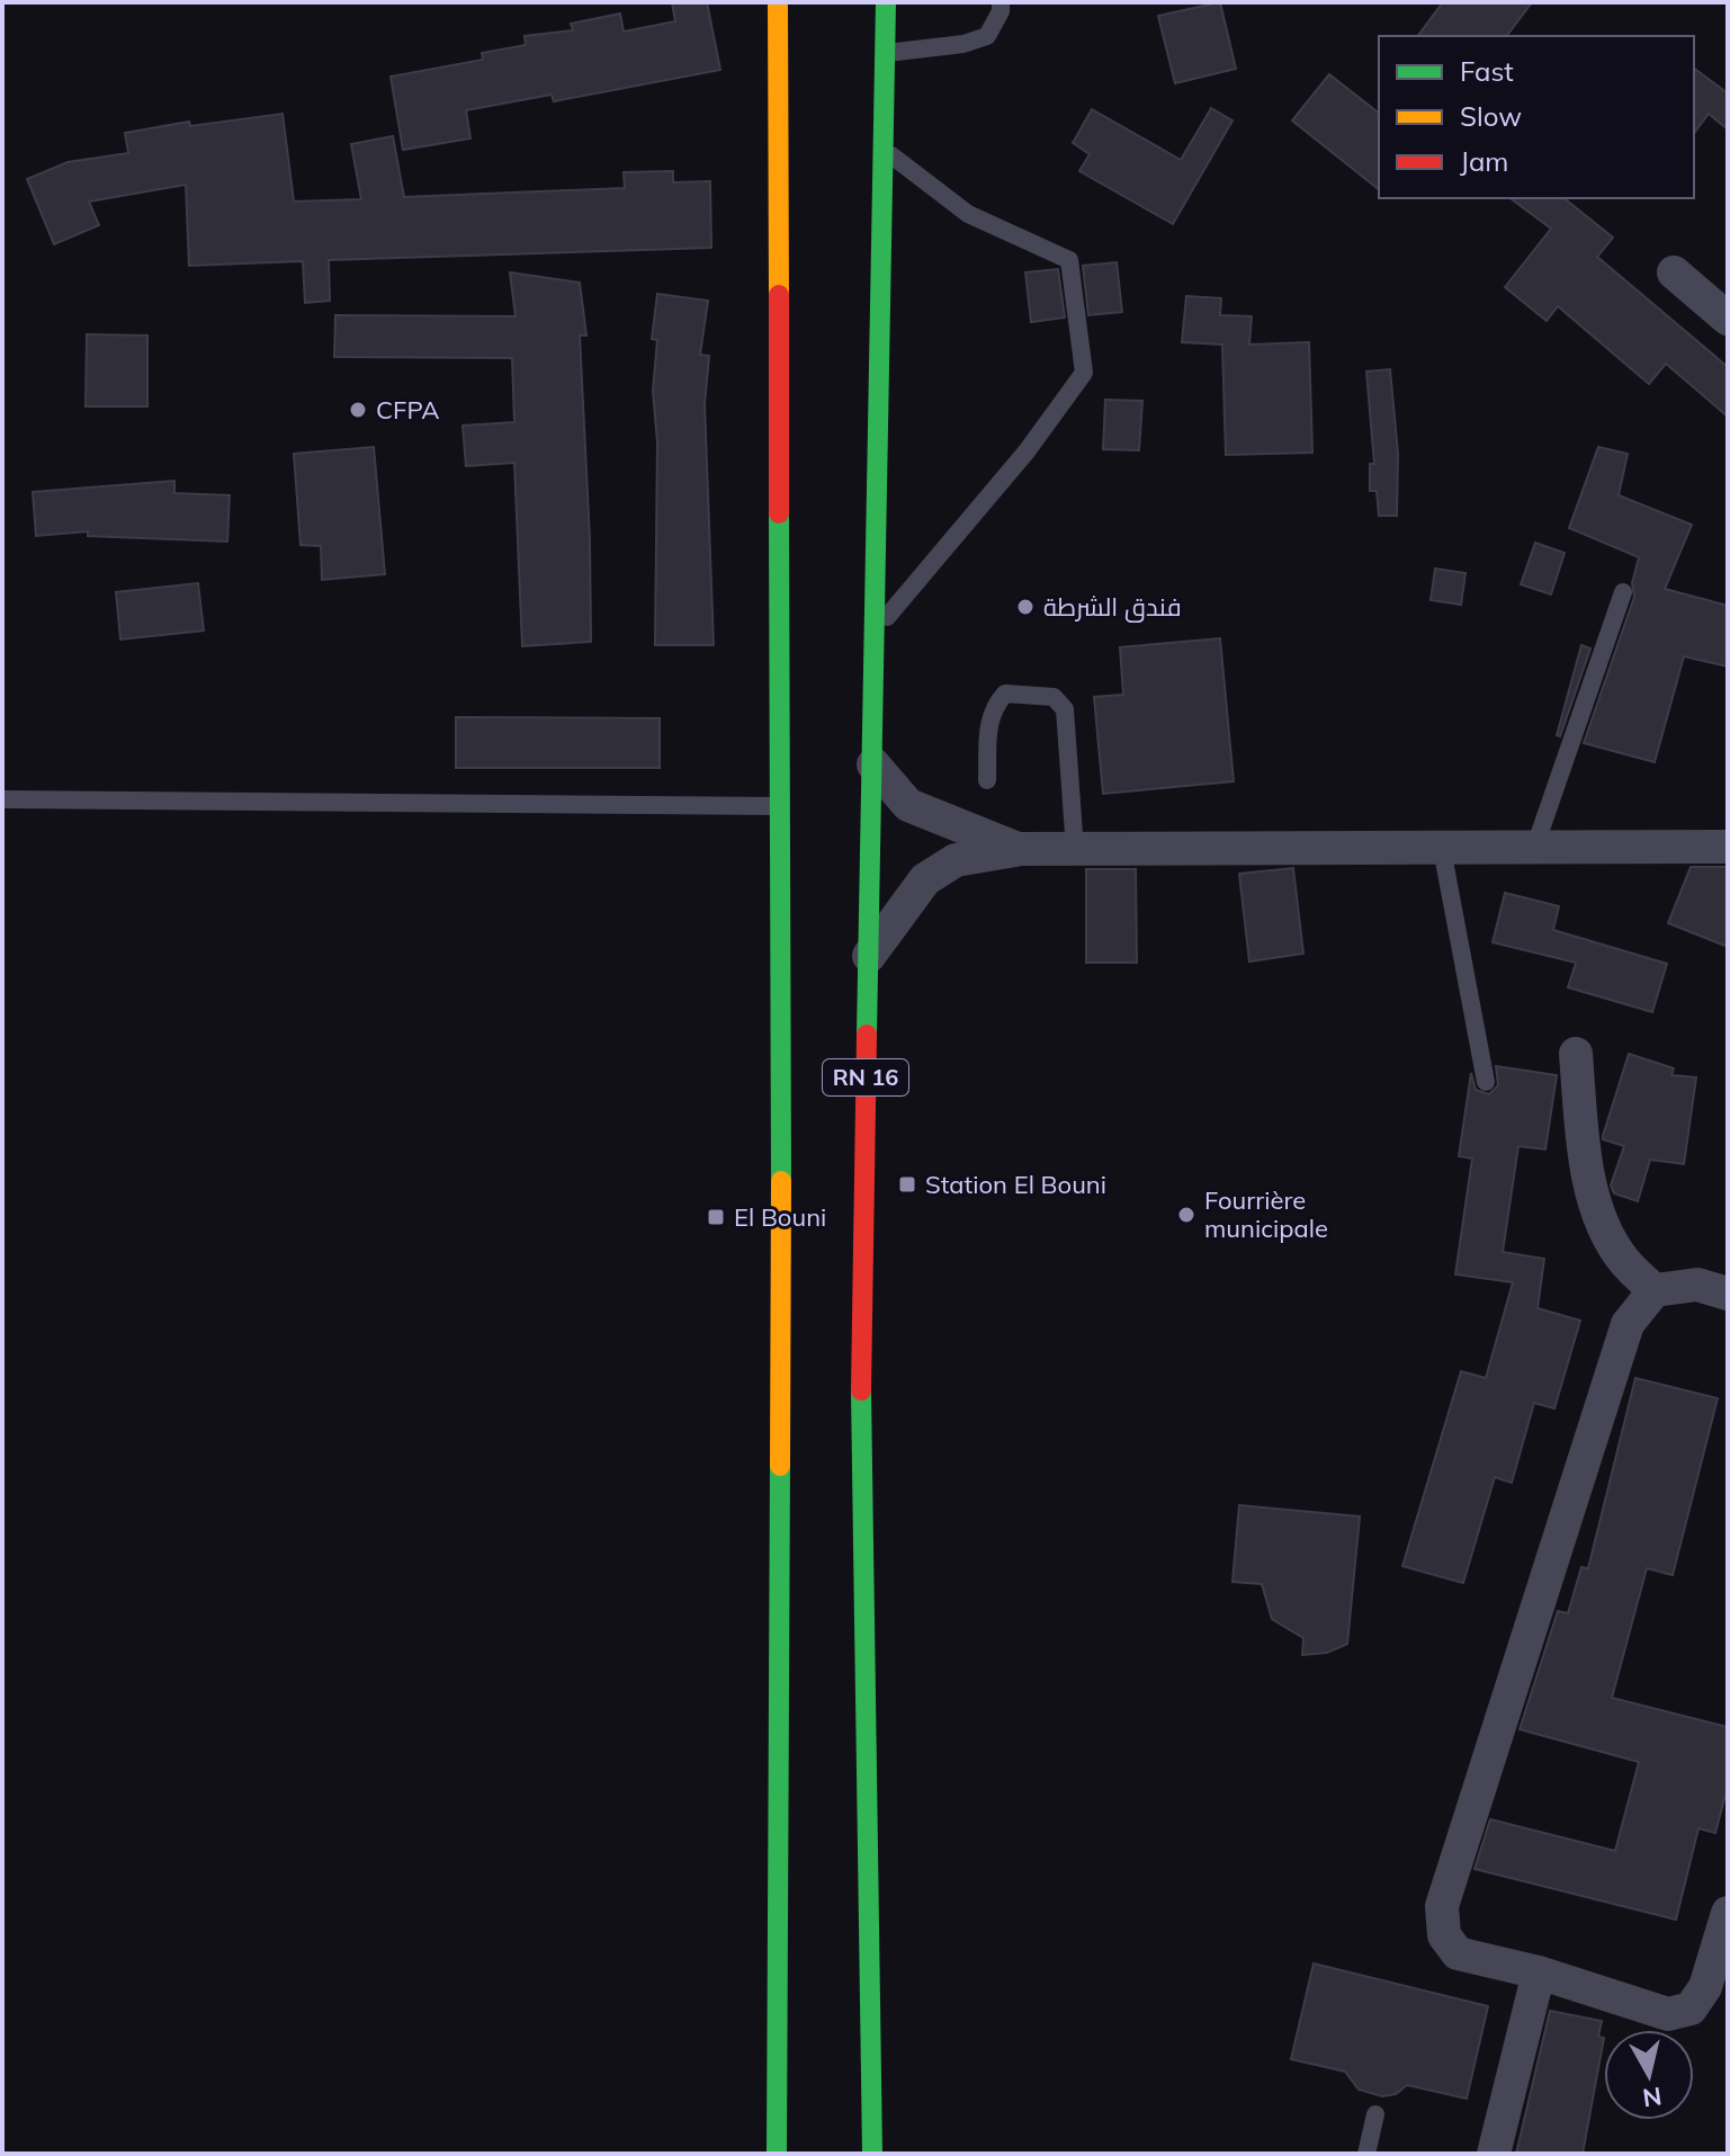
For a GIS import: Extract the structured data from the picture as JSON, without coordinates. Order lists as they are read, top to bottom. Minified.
{"streets":{"highway":["RN 16"]},"places":{"other":["CFPA","فندق الشرطة","Fourrière municipale"],"transit":["Station El Bouni","El Bouni"]},"legend":["Fast","Slow","Jam"],"north":"bottom"}
